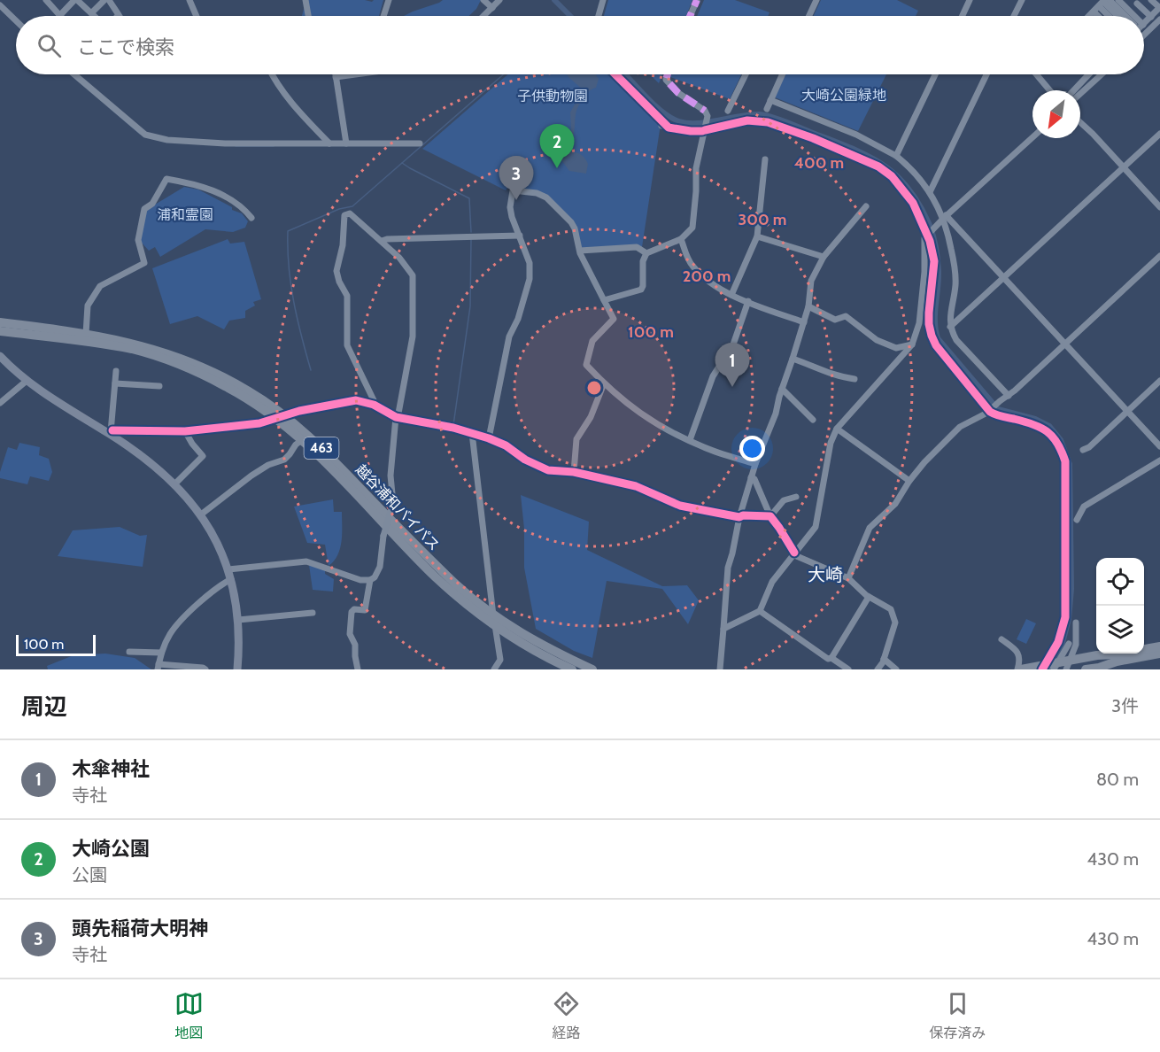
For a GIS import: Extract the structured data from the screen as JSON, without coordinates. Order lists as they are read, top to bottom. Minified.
{"streets":{"highway":["463","越谷浦和バイパス"]},"districts":["大崎"],"parks":["大崎公園緑地","子供動物園","浦和霊園"],"scale_bar":"100 m","north":"bottom left","page":{"search":"ここで検索","pins":["2","3","1"],"scale":"100 m","heading":["周辺","3件"],"list":[{"mark":"1","name":"木傘神社","note":"寺社","value":"80 m"},{"mark":"2","name":"大崎公園","note":"公園","value":"430 m"},{"mark":"3","name":"頭先稲荷大明神","note":"寺社","value":"430 m"}],"nav":["地図","経路","保存済み"]},"rings":["400 m","300 m","200 m","100 m"]}
